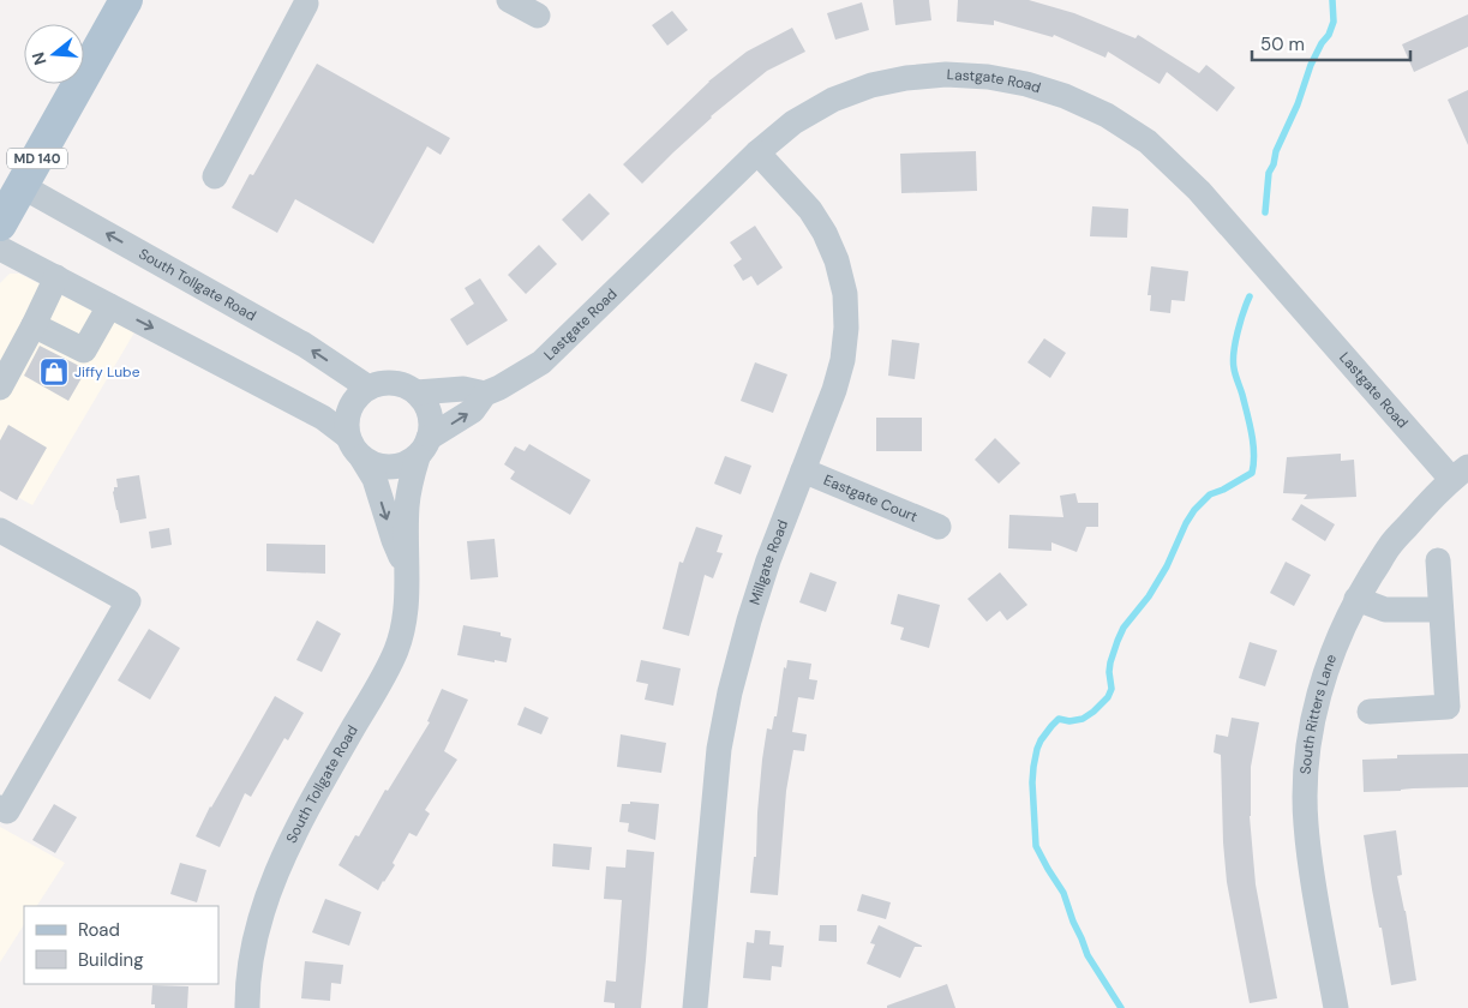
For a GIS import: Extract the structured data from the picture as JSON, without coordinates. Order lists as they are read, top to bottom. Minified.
{"streets":{"main road":["MD 140"],"street":["Lastgate Road","South Tollgate Road","Eastgate Court","Millgate Road","South Ritters Lane"]},"crossings":[["Lastgate Road","South Tollgate Road"],["Lastgate Road","Millgate Road"],["Lastgate Road","South Ritters Lane"],["MD 140","South Tollgate Road"],["Eastgate Court","Millgate Road"]],"places":{"shop":["Jiffy Lube"]},"legend":["Road","Building"],"scale_bar":"50 m","north":"left"}
